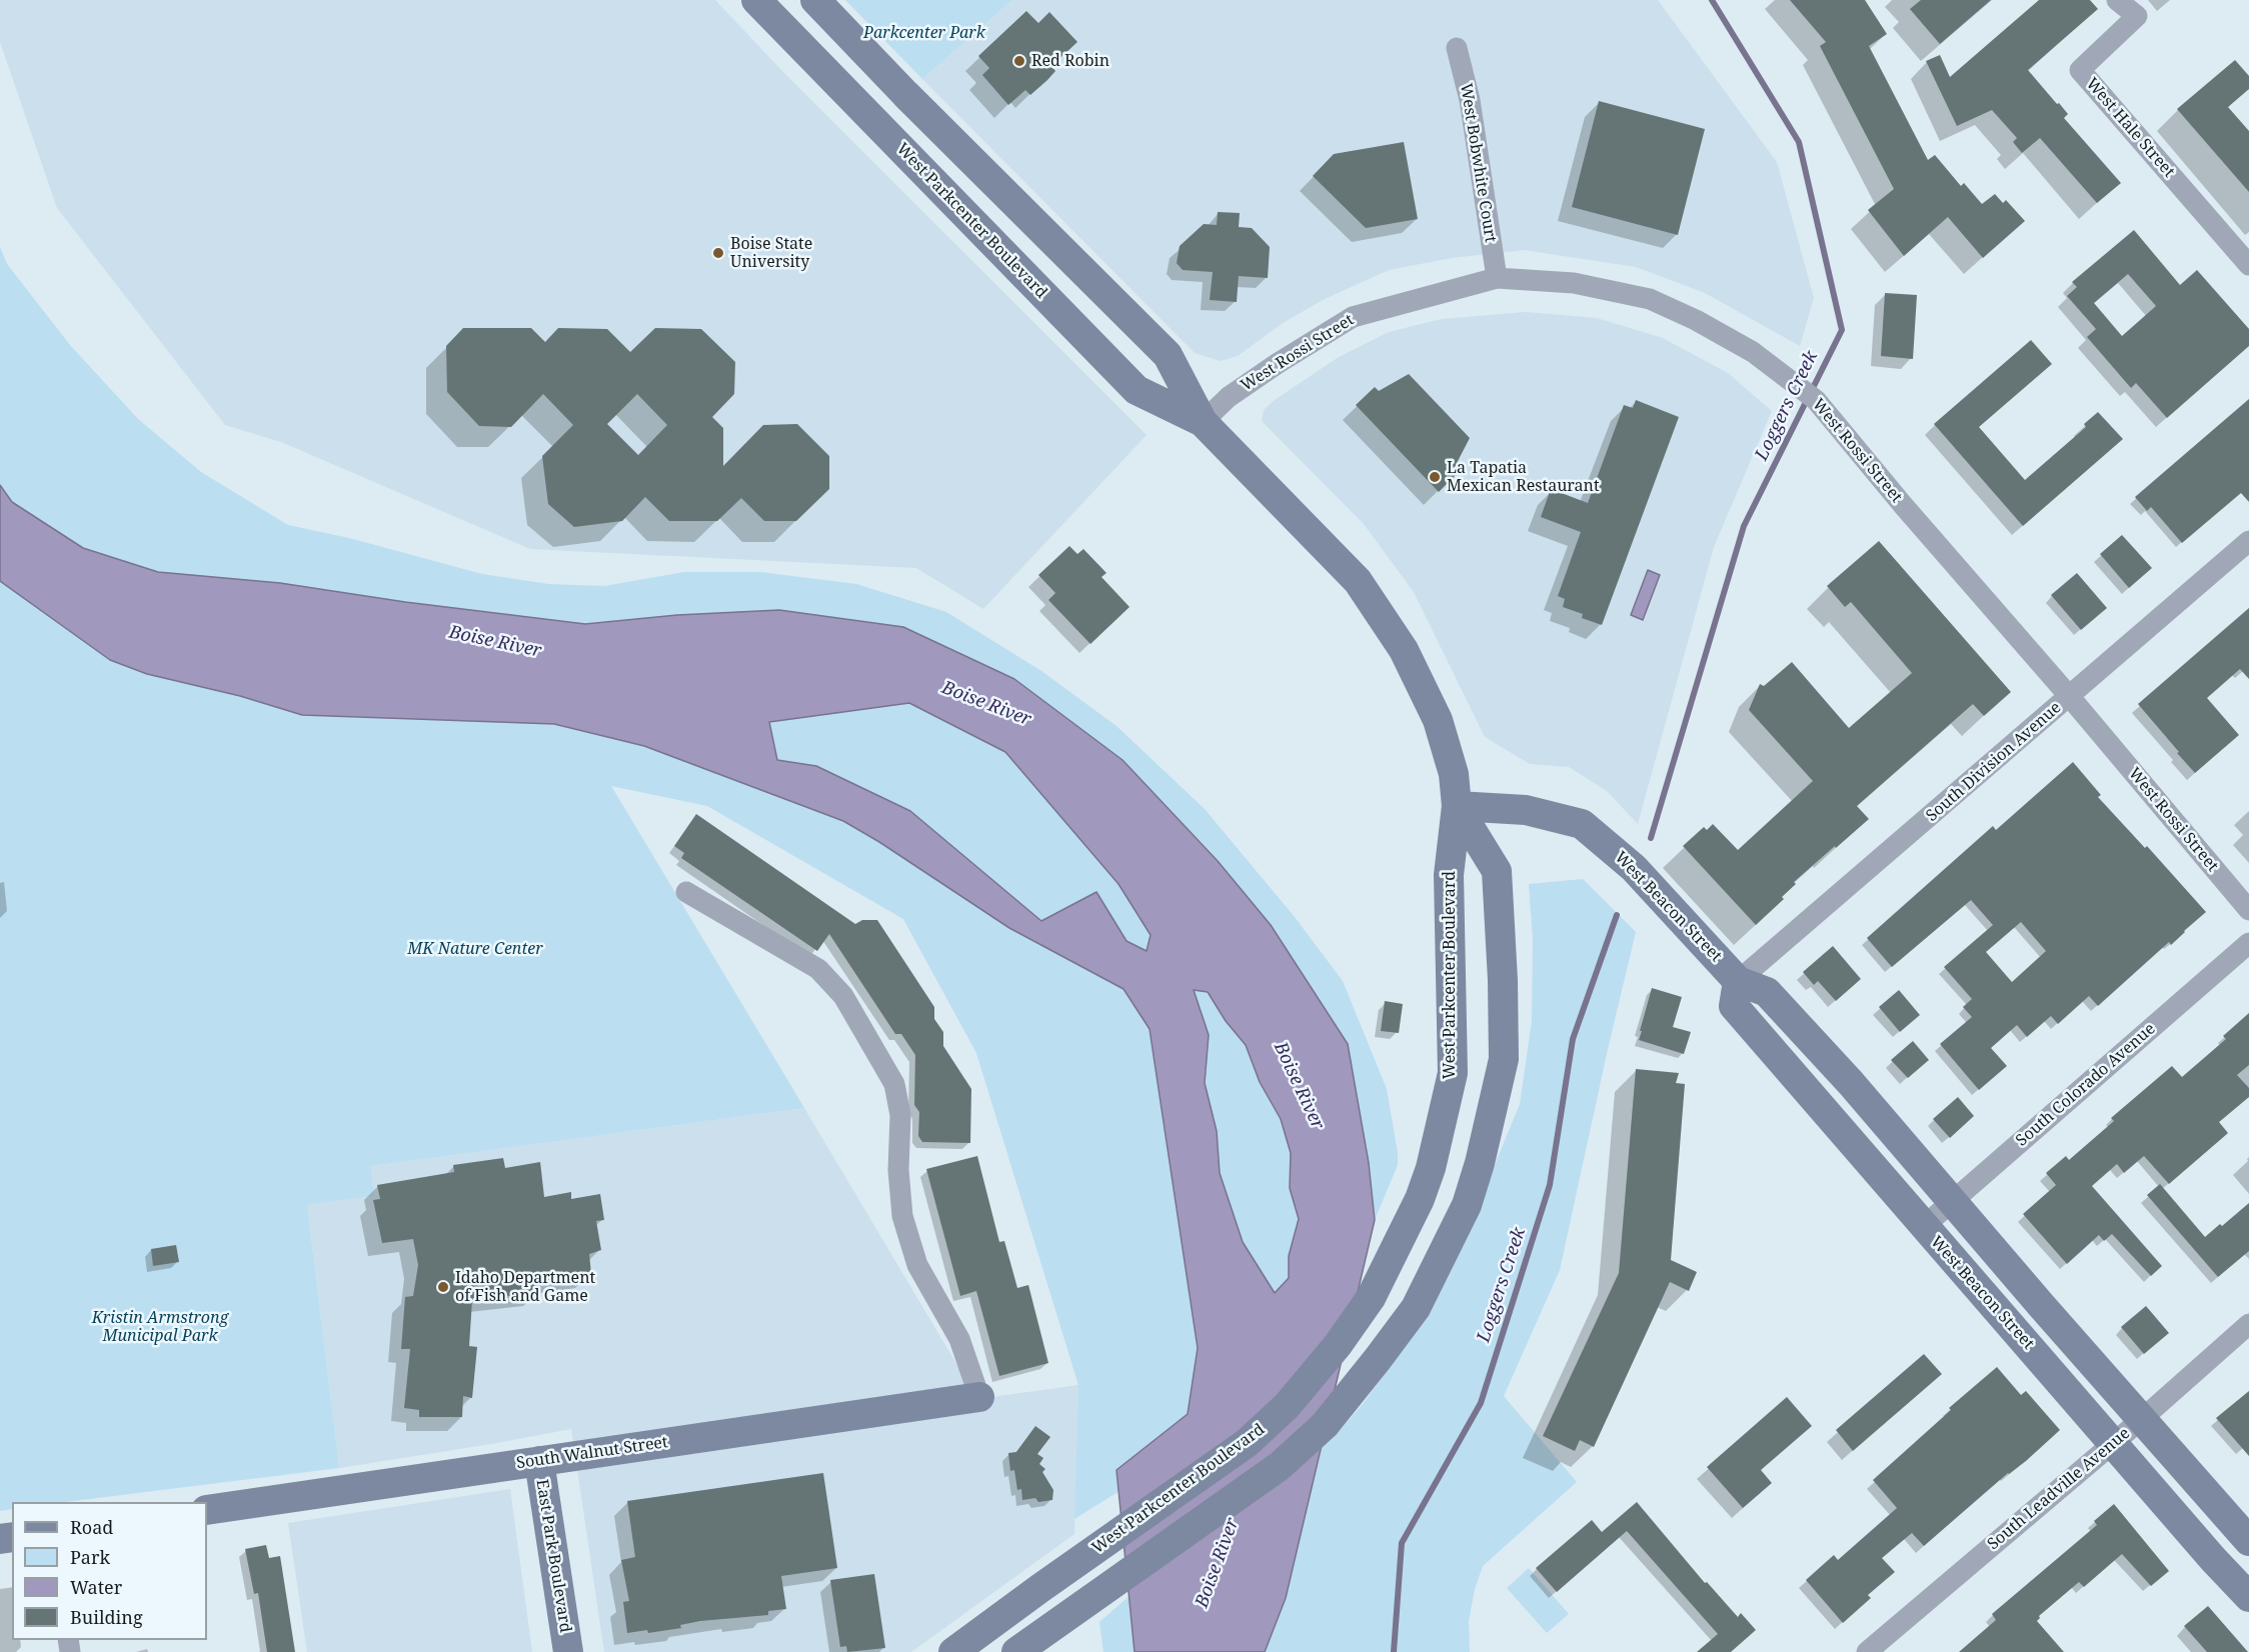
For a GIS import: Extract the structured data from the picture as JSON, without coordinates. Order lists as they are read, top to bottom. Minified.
{"streets":{"main road":["West Parkcenter Boulevard","West Beacon Street","South Walnut Street","East Park Boulevard"],"street":["West Hale Street","West Bobwhite Court","West Rossi Street","South Division Avenue","South Colorado Avenue","South Leadville Avenue"]},"crossings":[["West Bobwhite Court","West Rossi Street"],["West Parkcenter Boulevard","West Rossi Street"],["West Parkcenter Boulevard","West Beacon Street"],["West Rossi Street","South Division Avenue"],["South Division Avenue","West Beacon Street"],["West Beacon Street","South Colorado Avenue"],["West Beacon Street","South Leadville Avenue"],["South Walnut Street","East Park Boulevard"]],"water":["Loggers Creek","Boise River"],"parks":["Parkcenter Park","MK Nature Center","Kristin Armstrong Municipal Park"],"places":["Red Robin","Boise State University","La Tapatia Mexican Restaurant","Idaho Department of Fish and Game"],"legend":["Road","Park","Water","Building"]}
